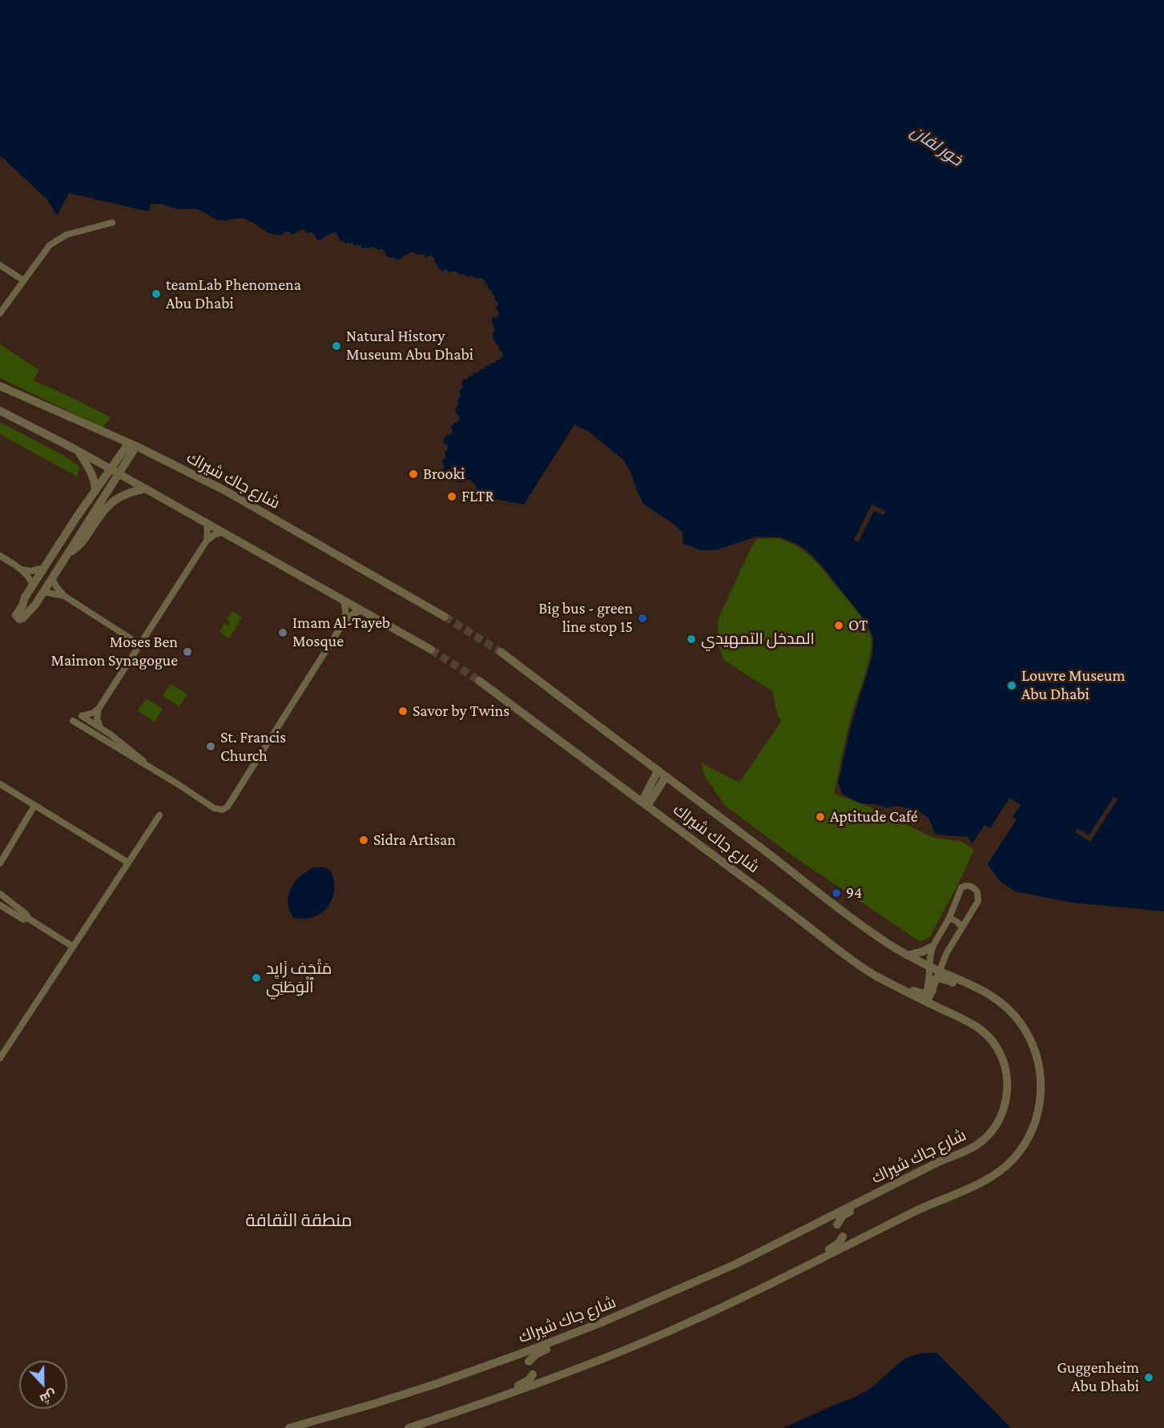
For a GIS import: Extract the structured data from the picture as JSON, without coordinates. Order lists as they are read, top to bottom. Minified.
{"streets":{"street":["شارع جاك شيراك"]},"districts":["منطقة الثقافة"],"water":["خور لفان"],"places":["teamLab Phenomena Abu Dhabi","Natural History Museum Abu Dhabi","Brooki","FLTR","Big bus - green line stop 15","OT","Imam Al-Tayeb Mosque","المدخل التمهيدي","Moses Ben Maimon Synagogue","Louvre Museum Abu Dhabi","Savor by Twins","St. Francis Church","Aptitude Café","Sidra Artisan","94","مَتْحَف زَايِد ٱلْوَطَنِي","Guggenheim Abu Dhabi"],"north":"bottom"}
